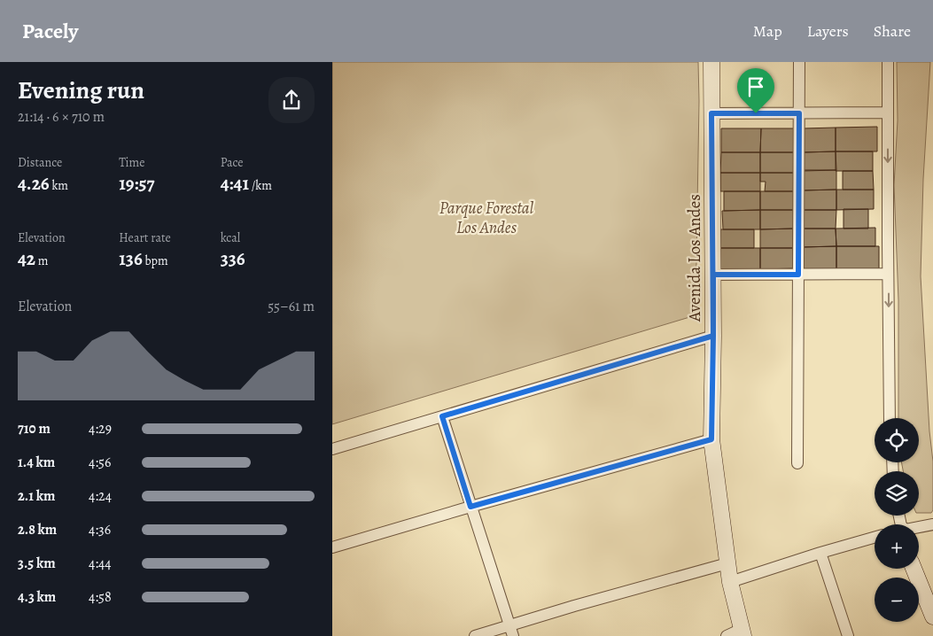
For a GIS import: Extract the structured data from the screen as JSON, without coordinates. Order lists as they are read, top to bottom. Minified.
{"streets":{"street":["Avenida Los Andes"]},"parks":["Parque Forestal Los Andes"],"page":{"header":"Pacely","nav":["Map","Layers","Share"],"heading":["Evening run","21:14 · 6 × 710 m"],"stats":[["Distance","4.26 km"],["Time","19:57"],["Pace","4:41 /km"],["Elevation","42 m"],["Heart rate","136 bpm"],["kcal","336"]],"chart":["Elevation","55–61 m"],"list":[{"name":"710 m","note":"4:29"},{"name":"1.4 km","note":"4:56"},{"name":"2.1 km","note":"4:24"},{"name":"2.8 km","note":"4:36"},{"name":"3.5 km","note":"4:44"},{"name":"4.3 km","note":"4:58"}],"map_buttons":["+","−"]}}
